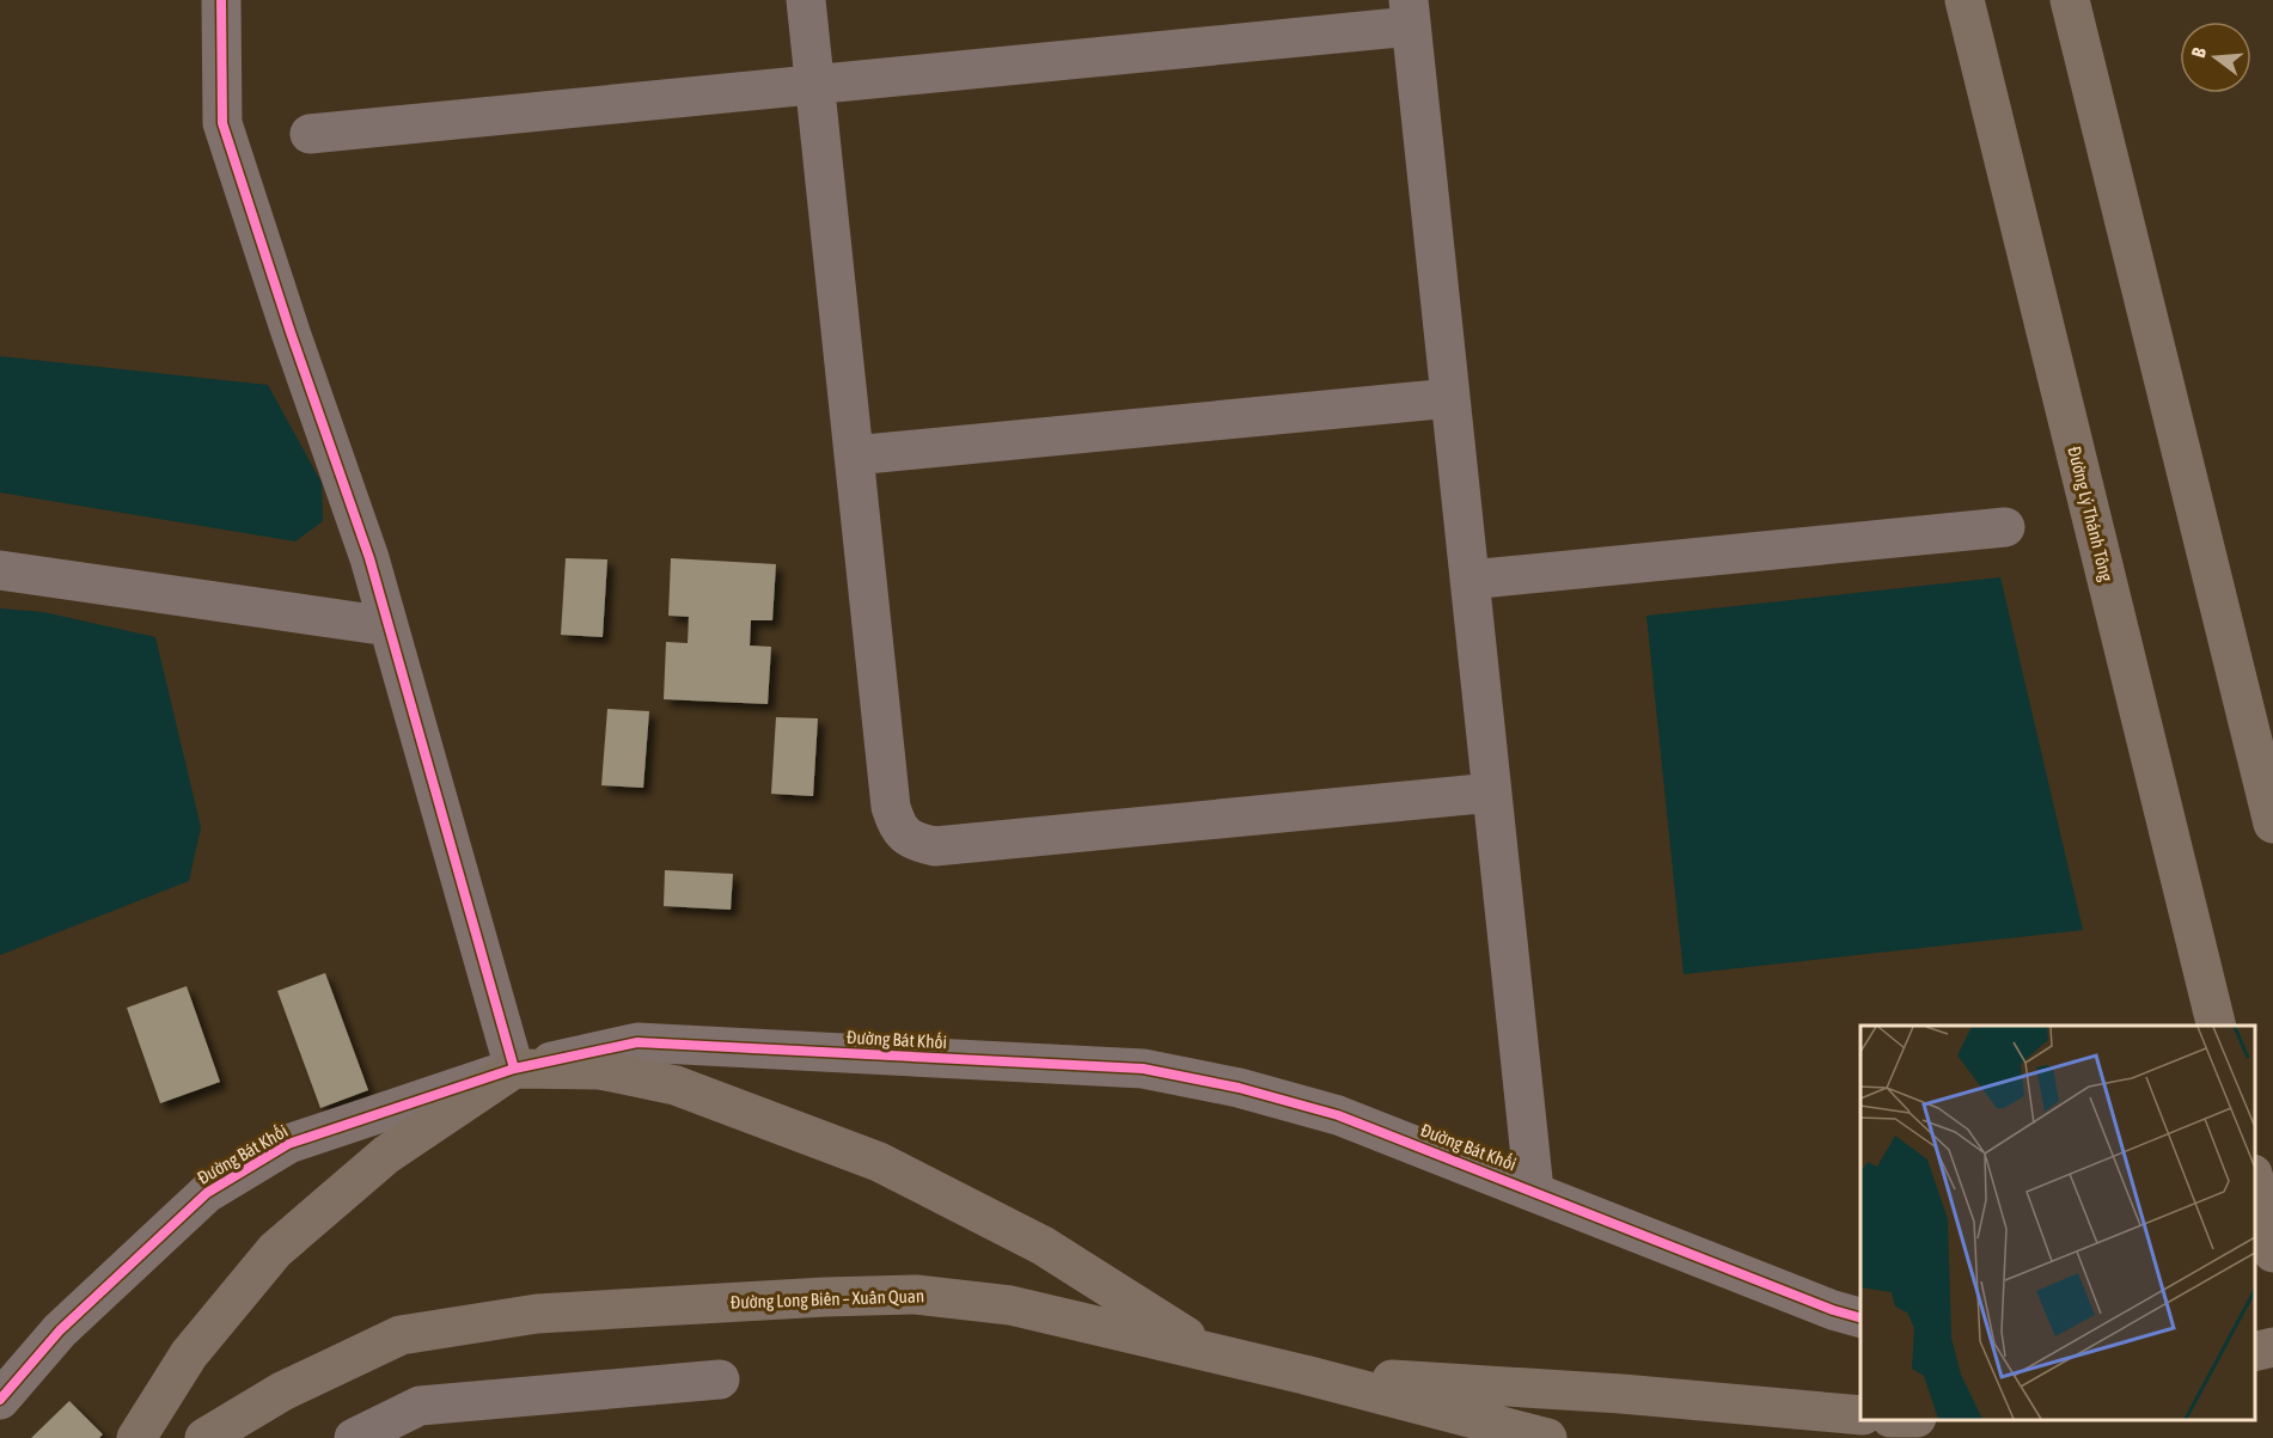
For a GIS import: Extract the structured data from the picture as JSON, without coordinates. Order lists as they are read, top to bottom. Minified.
{"streets":{"main road":["Đường Lý Thánh Tông","Đường Long Biên – Xuân Quan"],"street":["Đường Bát Khối"]},"north":"left"}
